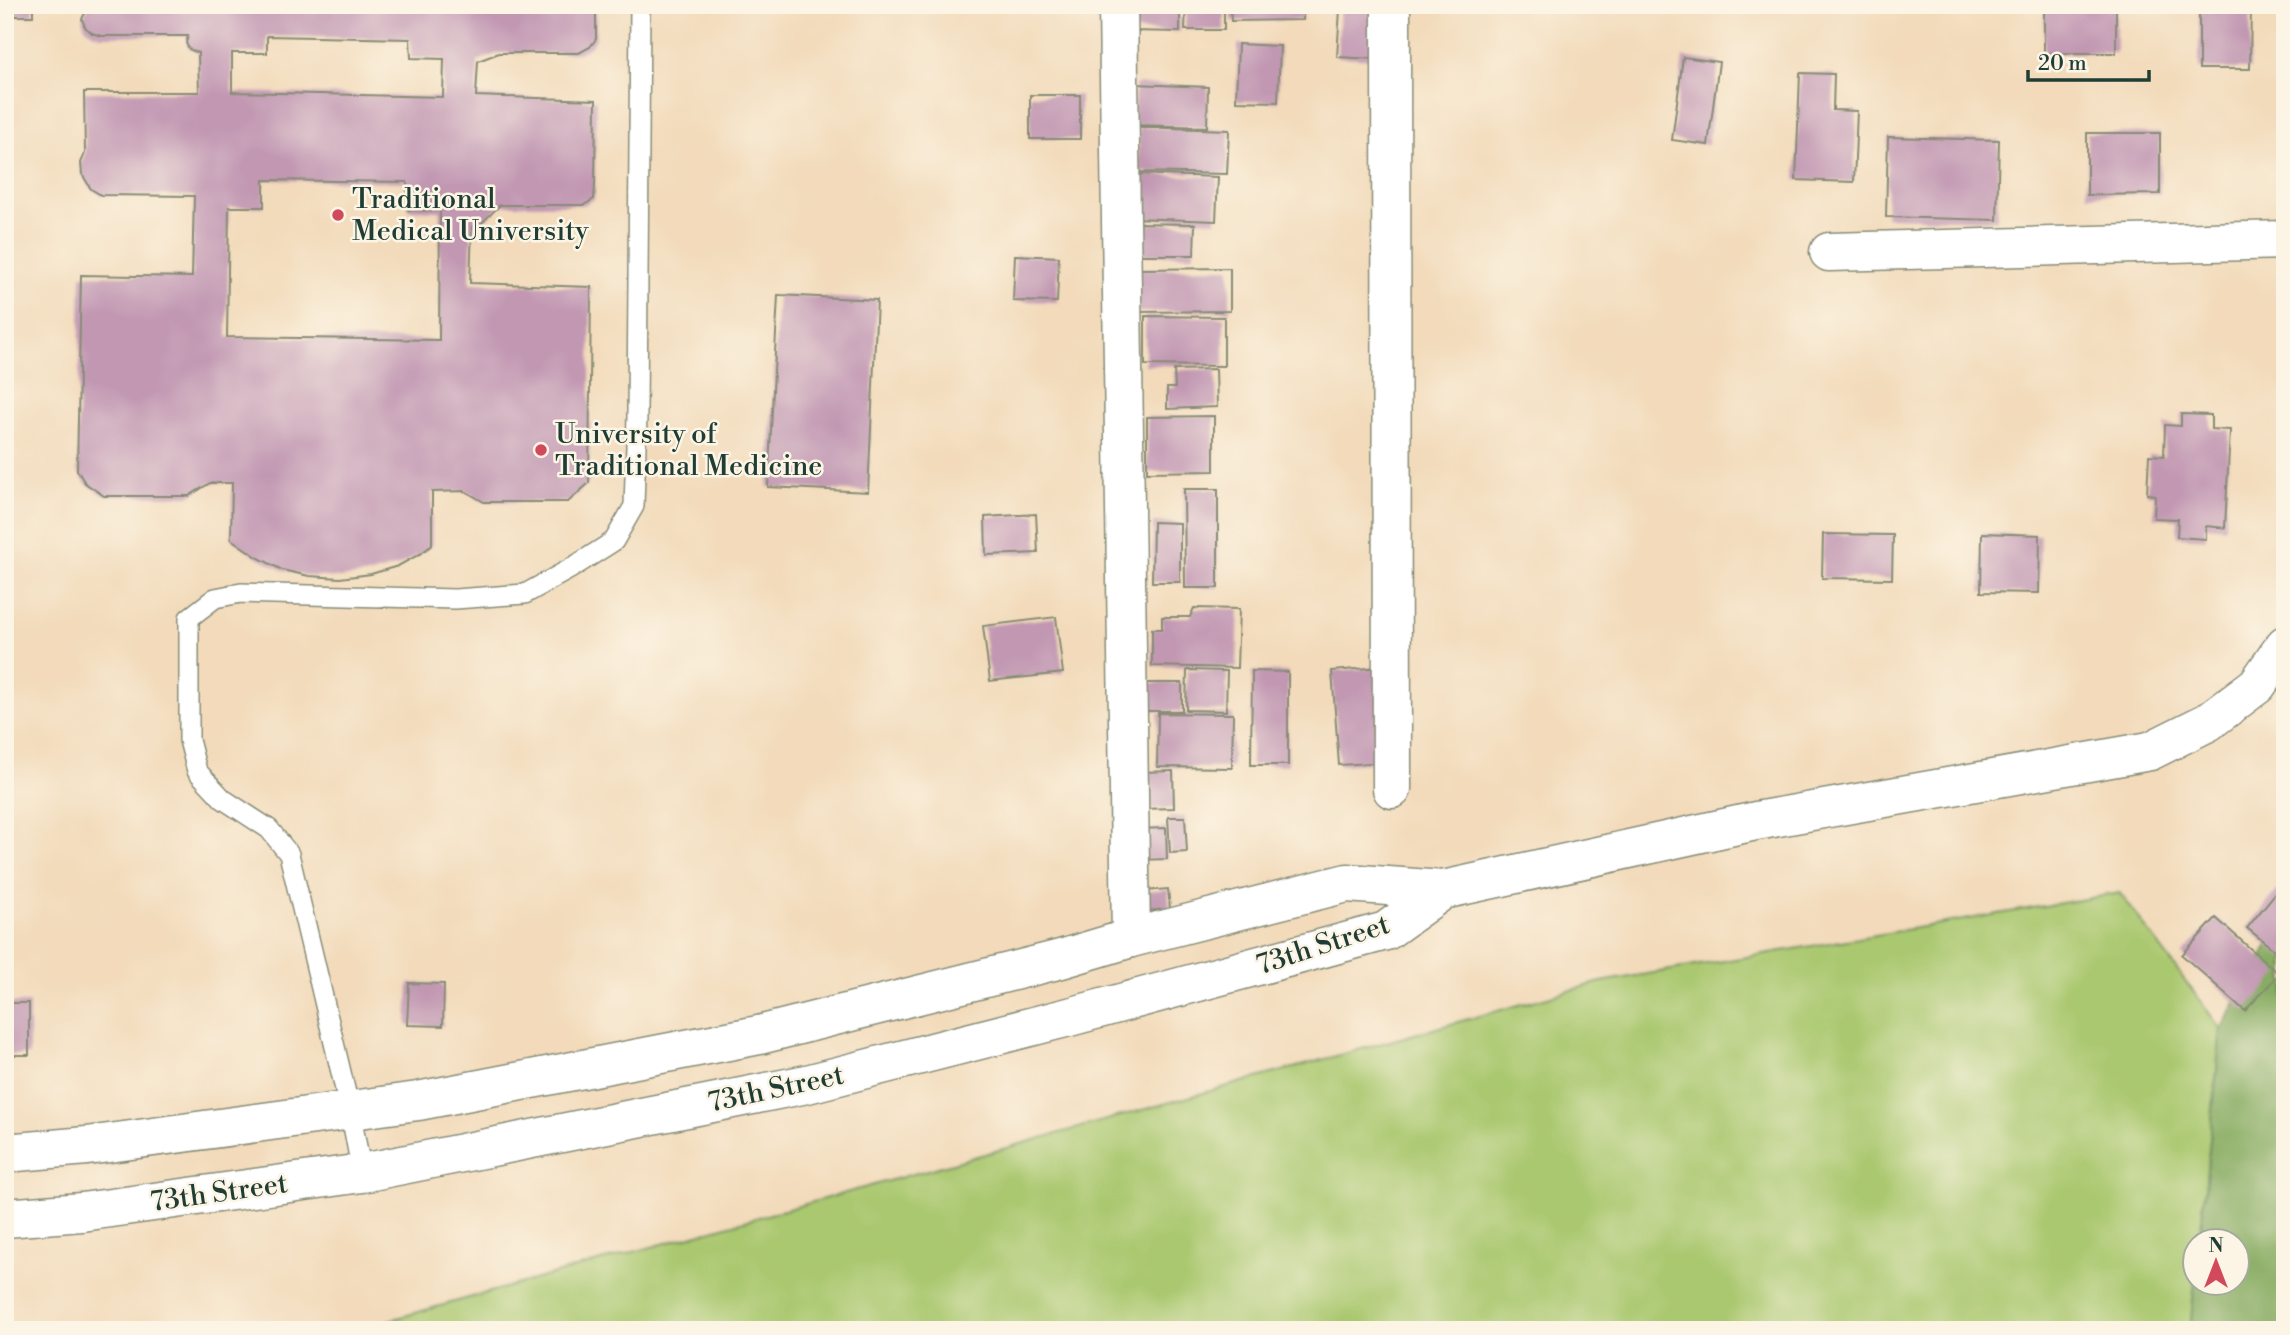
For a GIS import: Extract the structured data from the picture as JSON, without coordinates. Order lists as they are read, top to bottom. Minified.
{"streets":{"main road":["73th Street"]},"places":["Traditional Medical University","University of Traditional Medicine"],"scale_bar":"20 m","north":"top"}
